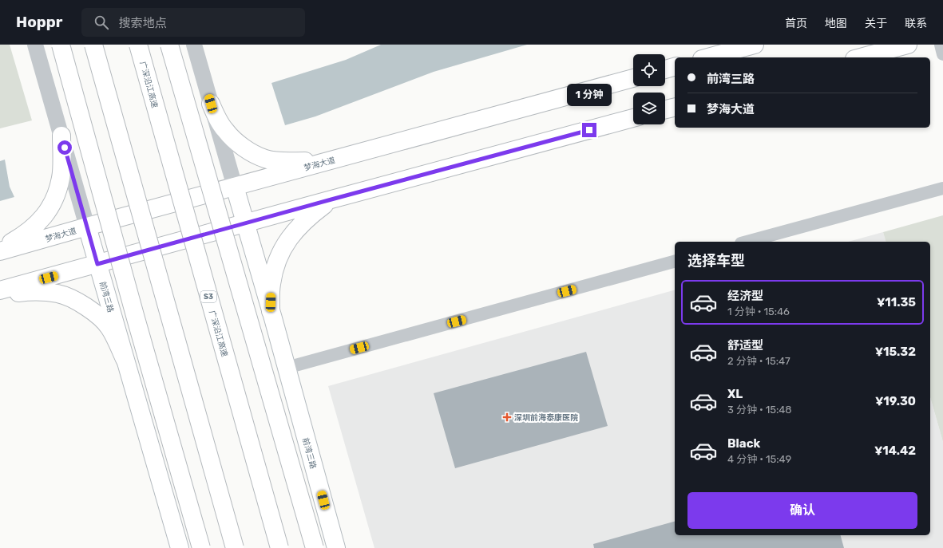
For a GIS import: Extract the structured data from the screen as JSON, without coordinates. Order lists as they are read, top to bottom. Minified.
{"streets":{"main road":["广深沿江高速","梦海大道","前湾三路","S3"]},"crossings":[["梦海大道","前湾三路"]],"places":{"health":["深圳前海泰康医院"]},"page":{"header":"Hoppr","search":"搜索地点","nav":["首页","地图","关于","联系"],"banner":["前湾三路","梦海大道"],"bubble":"1 分钟","heading":"选择车型","list":[{"name":"经济型","note":"1 分钟 · 15:46","value":"¥11.35"},{"name":"舒适型","note":"2 分钟 · 15:47","value":"¥15.32"},{"name":"XL","note":"3 分钟 · 15:48","value":"¥19.30"},{"name":"Black","note":"4 分钟 · 15:49","value":"¥14.42"}],"buttons":"确认"}}
